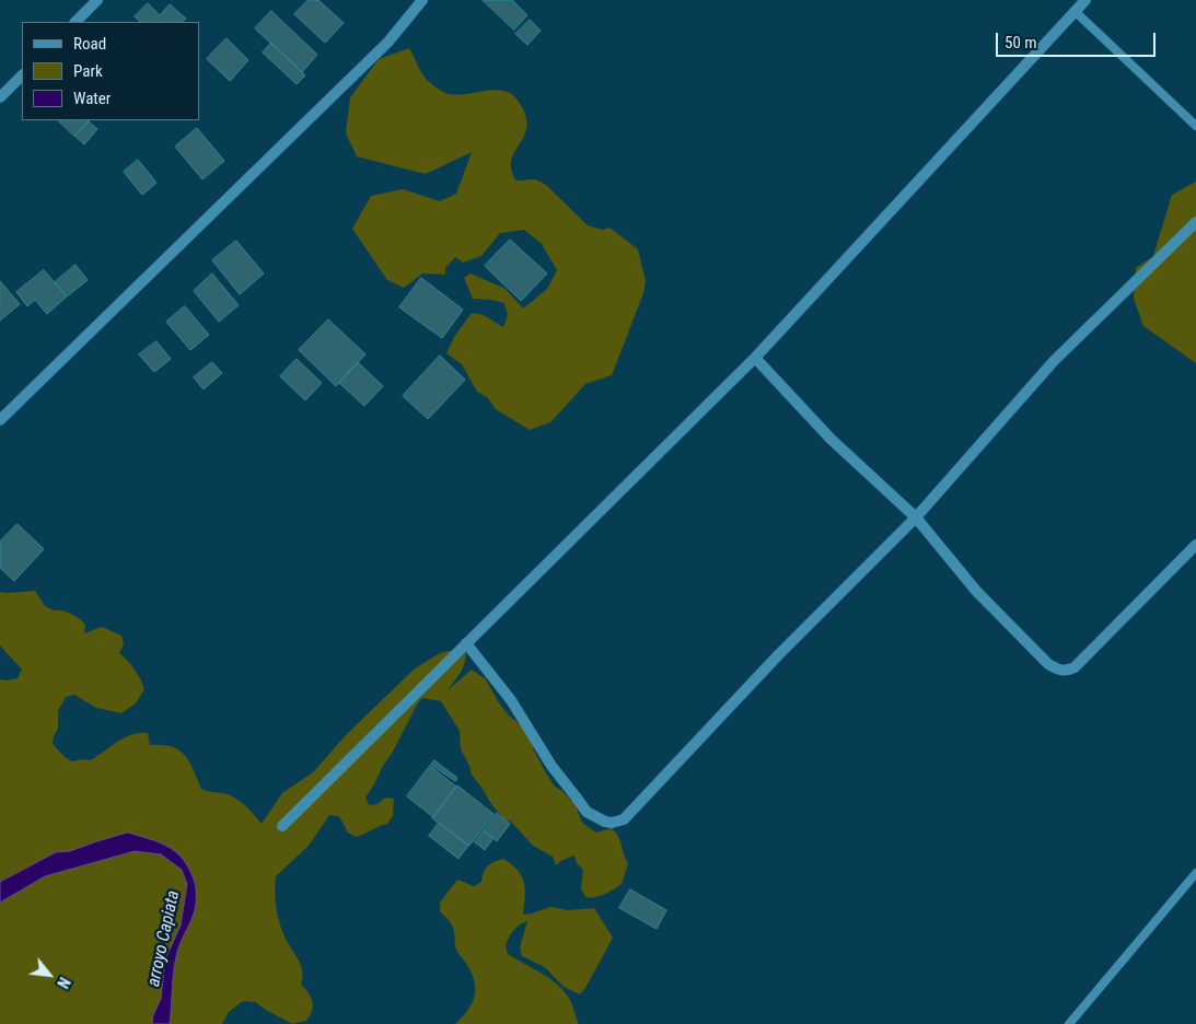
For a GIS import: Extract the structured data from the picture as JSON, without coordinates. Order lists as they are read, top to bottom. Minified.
{"water":["arroyo Capiata"],"legend":["Road","Park","Water"],"scale_bar":"50 m","north":"bottom right"}
